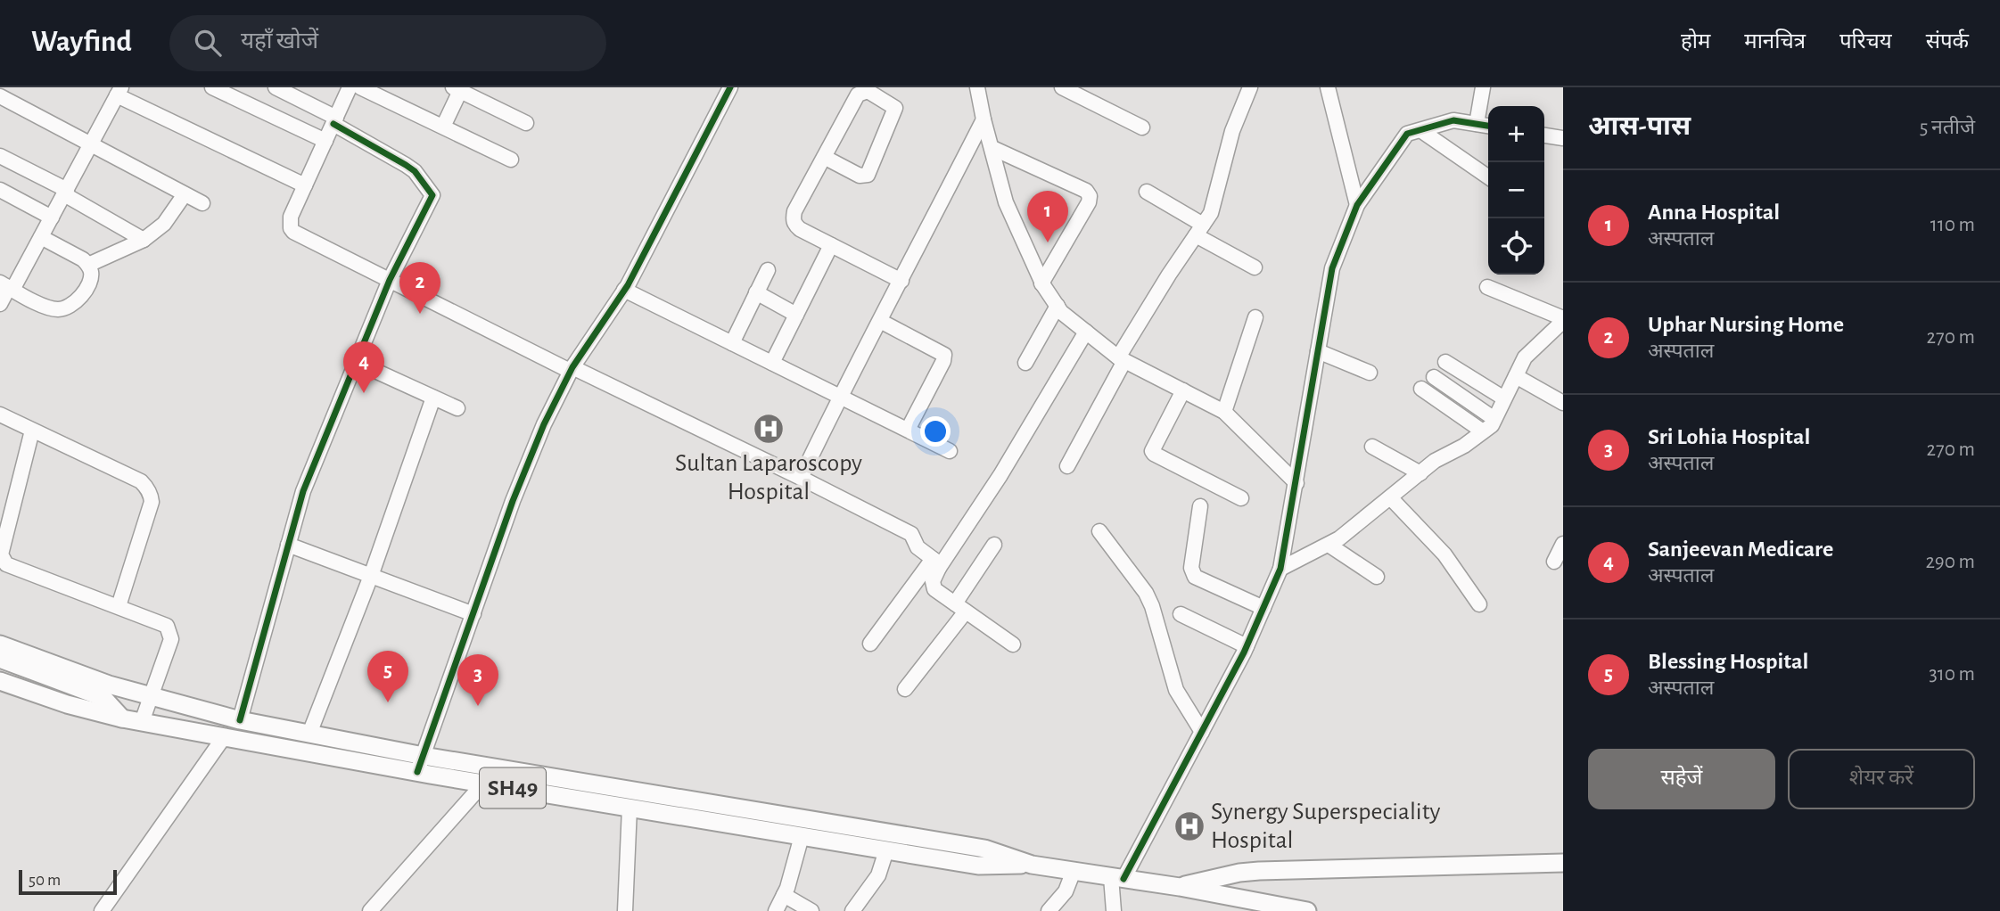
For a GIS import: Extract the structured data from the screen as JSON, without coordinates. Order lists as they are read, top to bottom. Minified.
{"streets":{"main road":["SH49"]},"places":{"hospital":["Sultan Laparoscopy Hospital","Synergy Superspeciality Hospital"]},"scale_bar":"50 m","page":{"header":"Wayfind","search":"यहाँ खोजें","nav":["होम","मानचित्र","परिचय","संपर्क"],"heading":["आस-पास","5 नतीजे"],"map_buttons":["+","−"],"list":[{"mark":"1","name":"Anna Hospital","note":"अस्पताल","value":"110 m"},{"mark":"2","name":"Uphar Nursing Home","note":"अस्पताल","value":"270 m"},{"mark":"3","name":"Sri Lohia Hospital","note":"अस्पताल","value":"270 m"},{"mark":"4","name":"Sanjeevan Medicare","note":"अस्पताल","value":"290 m"},{"mark":"5","name":"Blessing Hospital","note":"अस्पताल","value":"310 m"}],"pins":["1","2","4","5","3"],"buttons":["सहेजें","शेयर करें"],"scale":"50 m"}}
